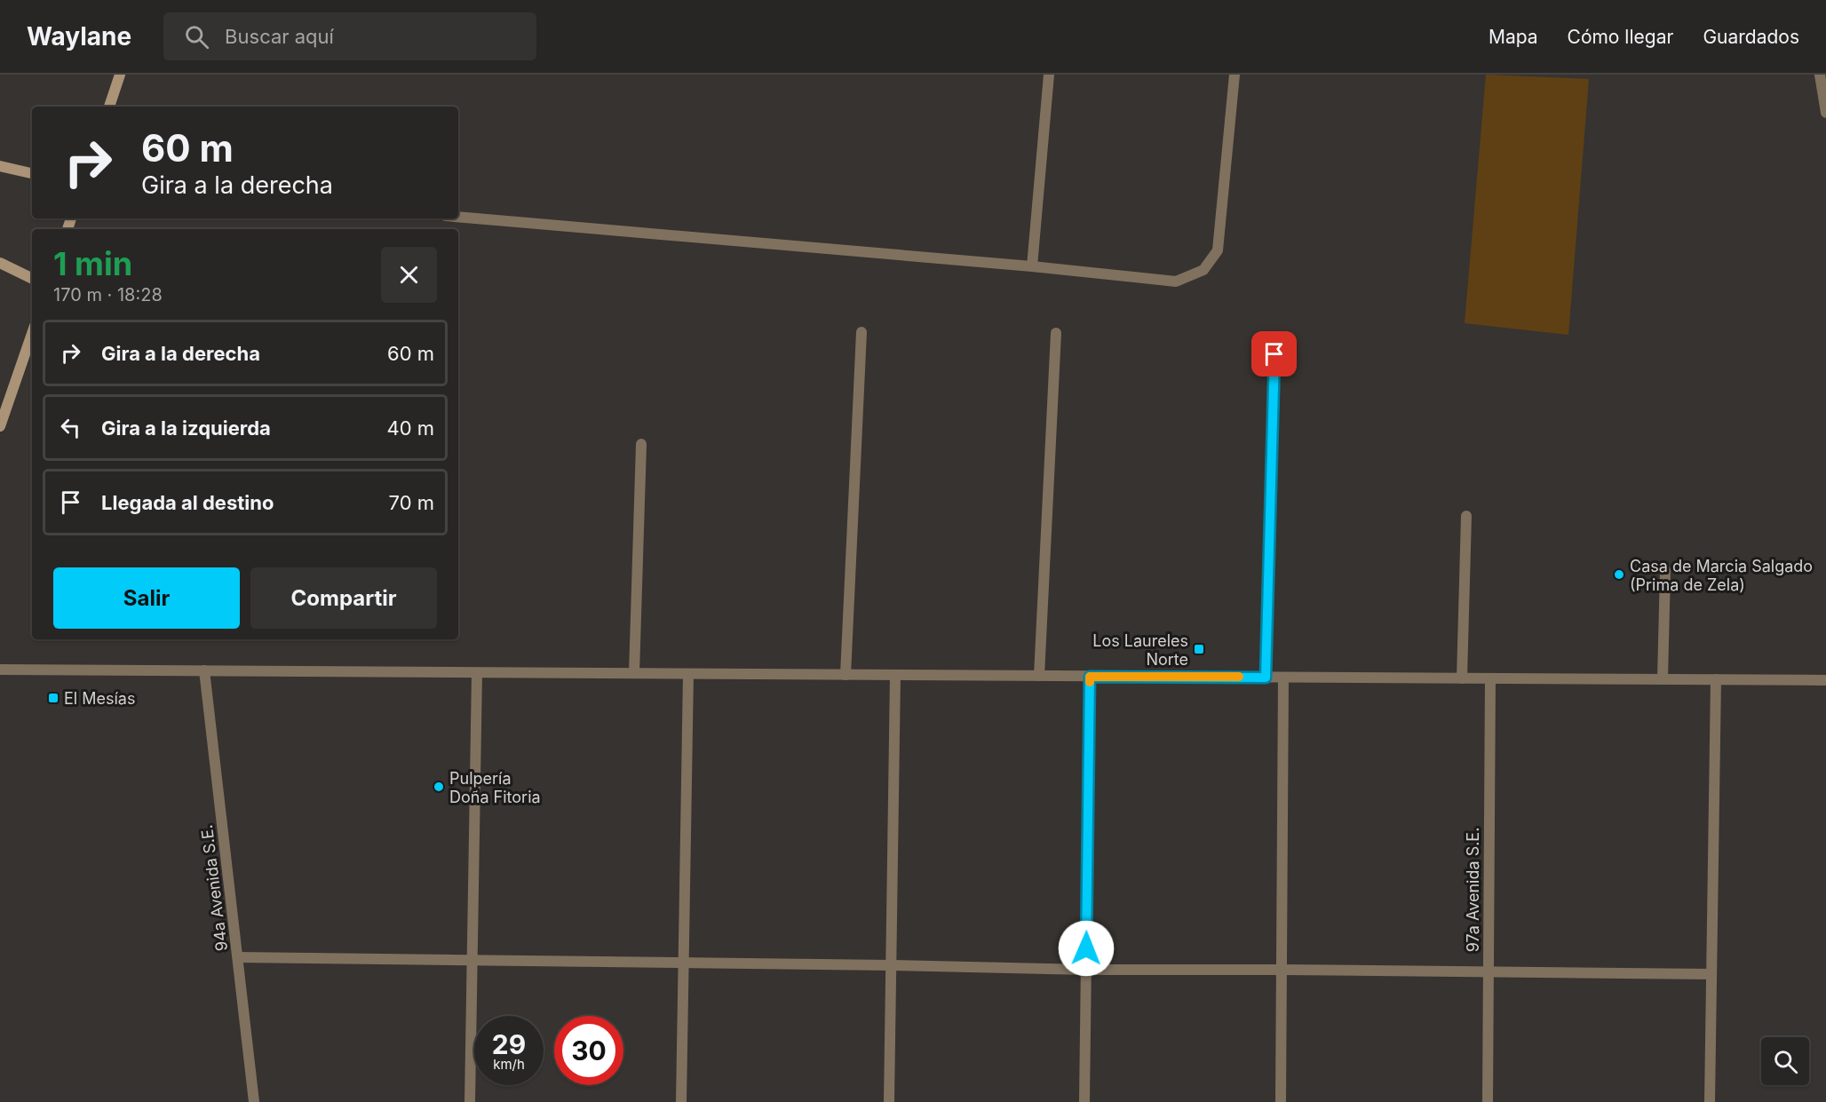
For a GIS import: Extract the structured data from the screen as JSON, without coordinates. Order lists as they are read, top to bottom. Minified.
{"streets":{"street":["94a Avenida S.E.","97a Avenida S.E."]},"places":{"other":["Casa de Marcia Salgado (Prima de Zela)","Pulpería Doña Fitoria"],"transit":["Los Laureles Norte","El Mesías"]},"page":{"header":"Waylane","search":"Buscar aquí","nav":["Mapa","Cómo llegar","Guardados"],"turn":["60 m","Gira a la derecha"],"heading":["1 min","170 m · 18:28"],"list":[{"name":"Gira a la derecha","value":"60 m"},{"name":"Gira a la izquierda","value":"40 m"},{"name":"Llegada al destino","value":"70 m"}],"buttons":["Salir","Compartir"],"speed":"29 km/h","limit":"30"}}
